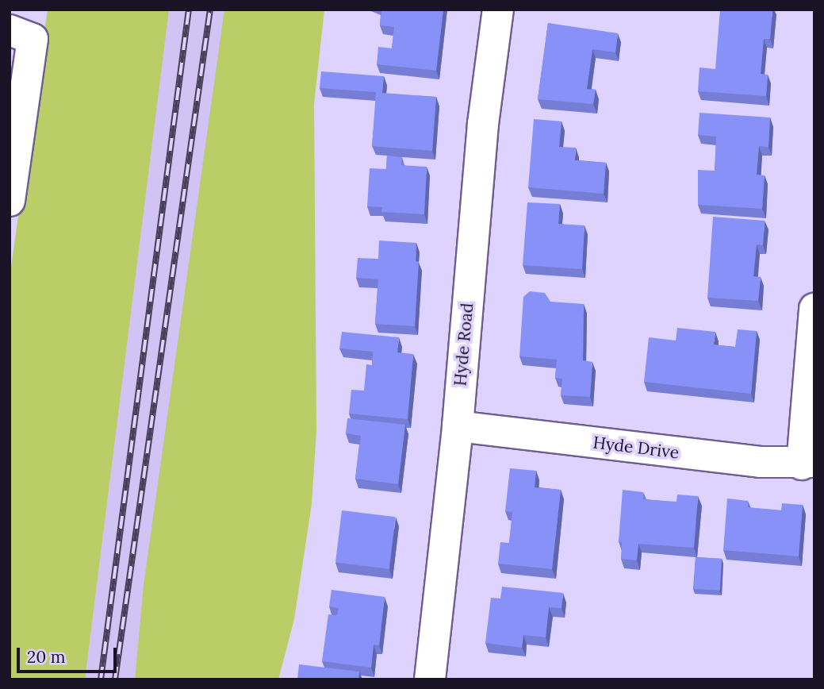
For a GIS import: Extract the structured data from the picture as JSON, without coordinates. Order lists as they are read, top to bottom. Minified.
{"streets":{"street":["Hyde Road","Hyde Drive"]},"crossings":[["Hyde Road","Hyde Drive"]],"scale_bar":"20 m"}
